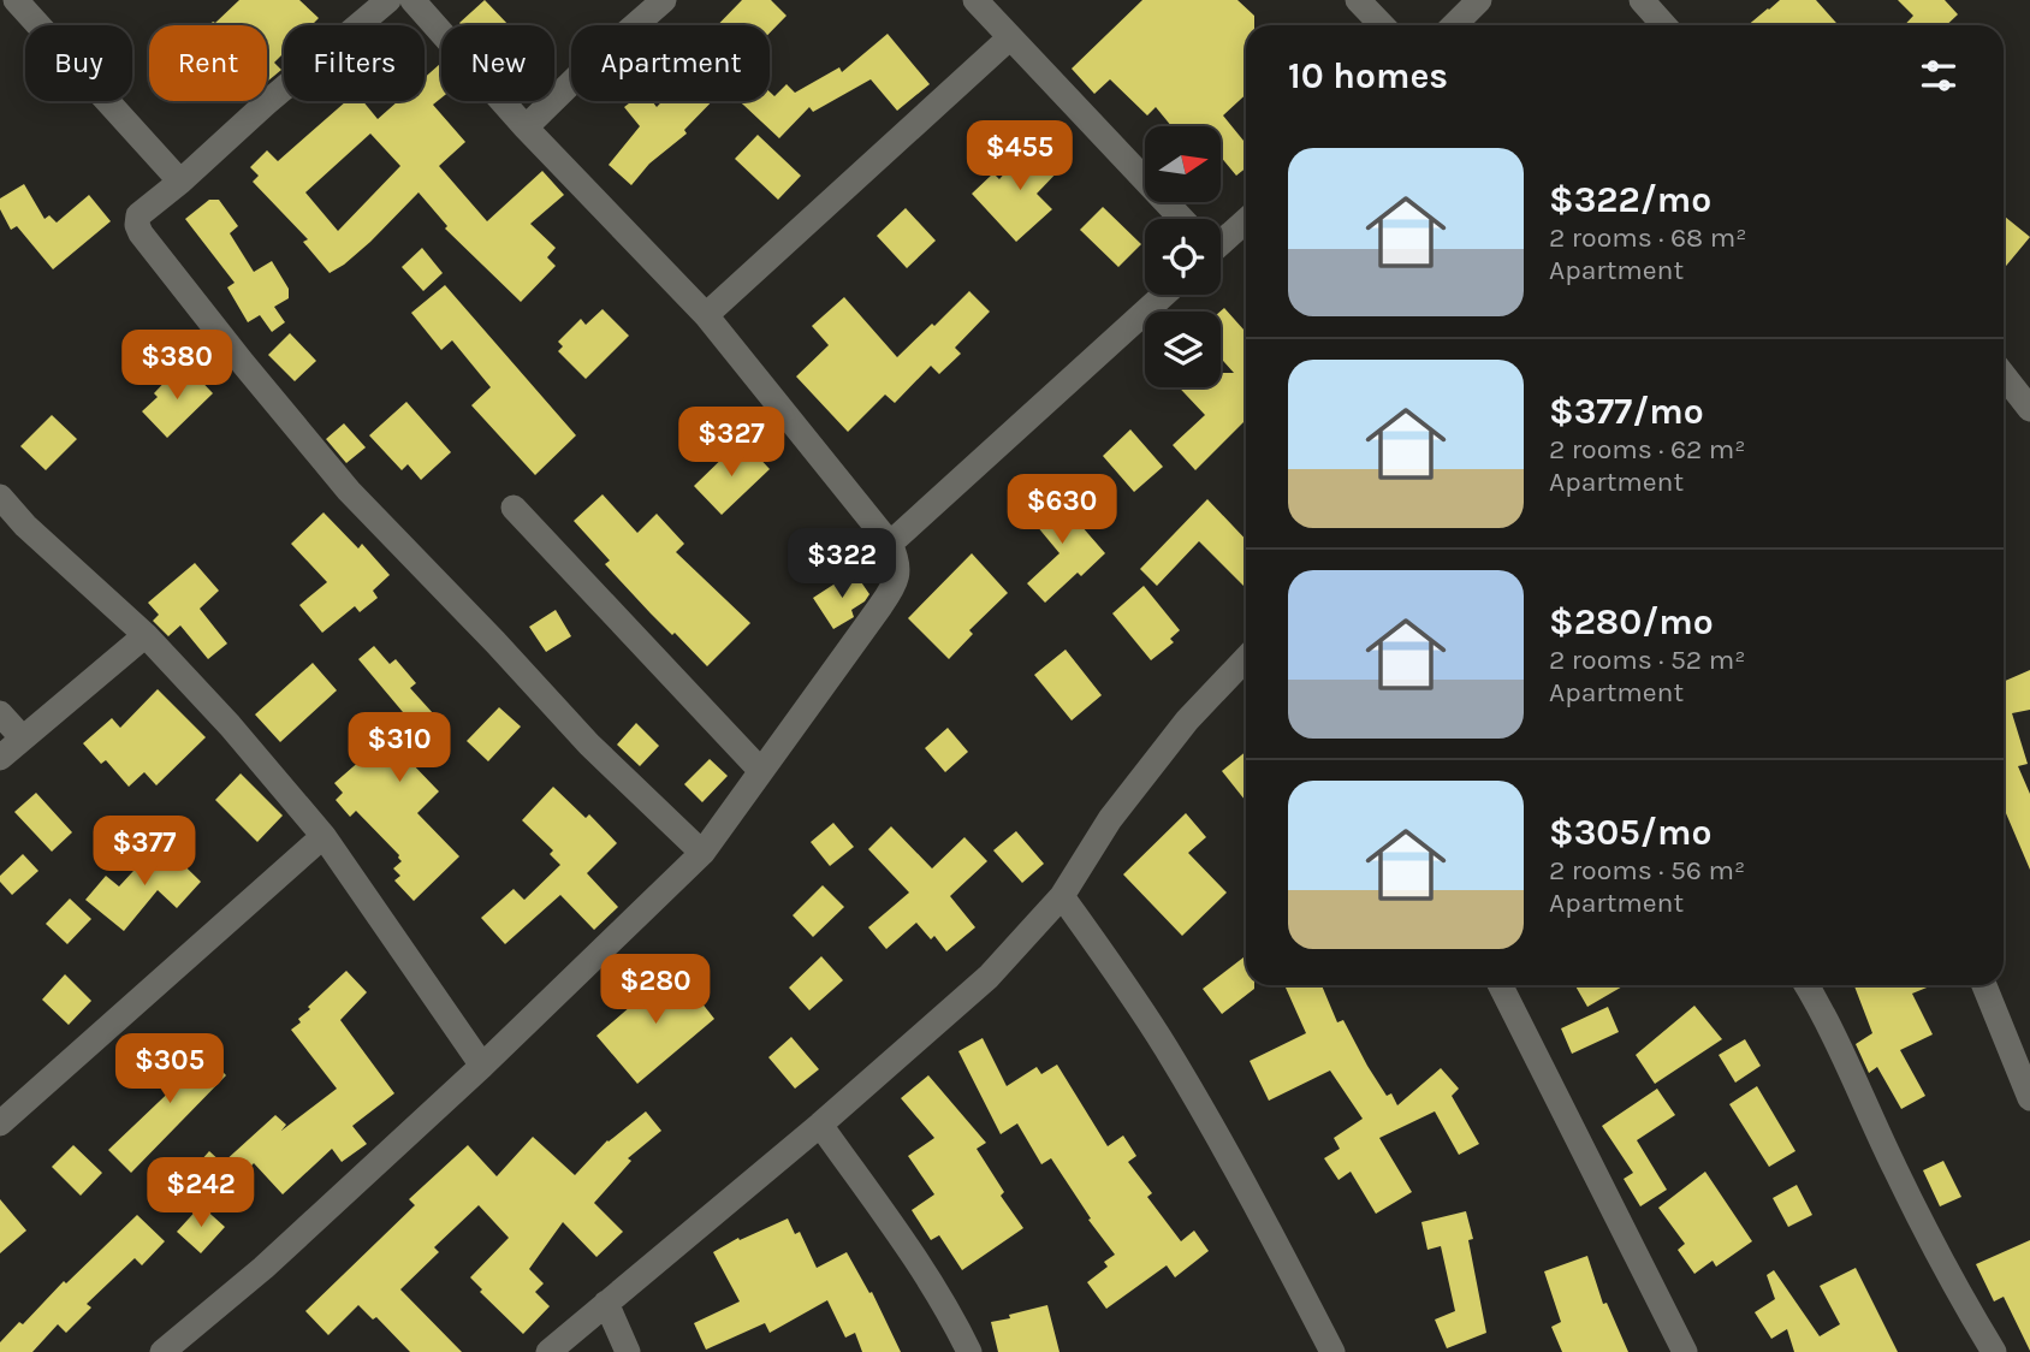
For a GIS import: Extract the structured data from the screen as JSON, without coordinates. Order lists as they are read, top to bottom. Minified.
{"north":"right","page":{"chip":["Buy","Rent","Filters","New","Apartment"],"heading":"10 homes","price":["$455","$380","$327","$630","$322","$310","$377","$280","$305","$242"],"list":[{"name":"$322/mo","note":"2 rooms · 68 m² · Apartment"},{"name":"$377/mo","note":"2 rooms · 62 m² · Apartment"},{"name":"$280/mo","note":"2 rooms · 52 m² · Apartment"},{"name":"$305/mo","note":"2 rooms · 56 m² · Apartment"}]}}
